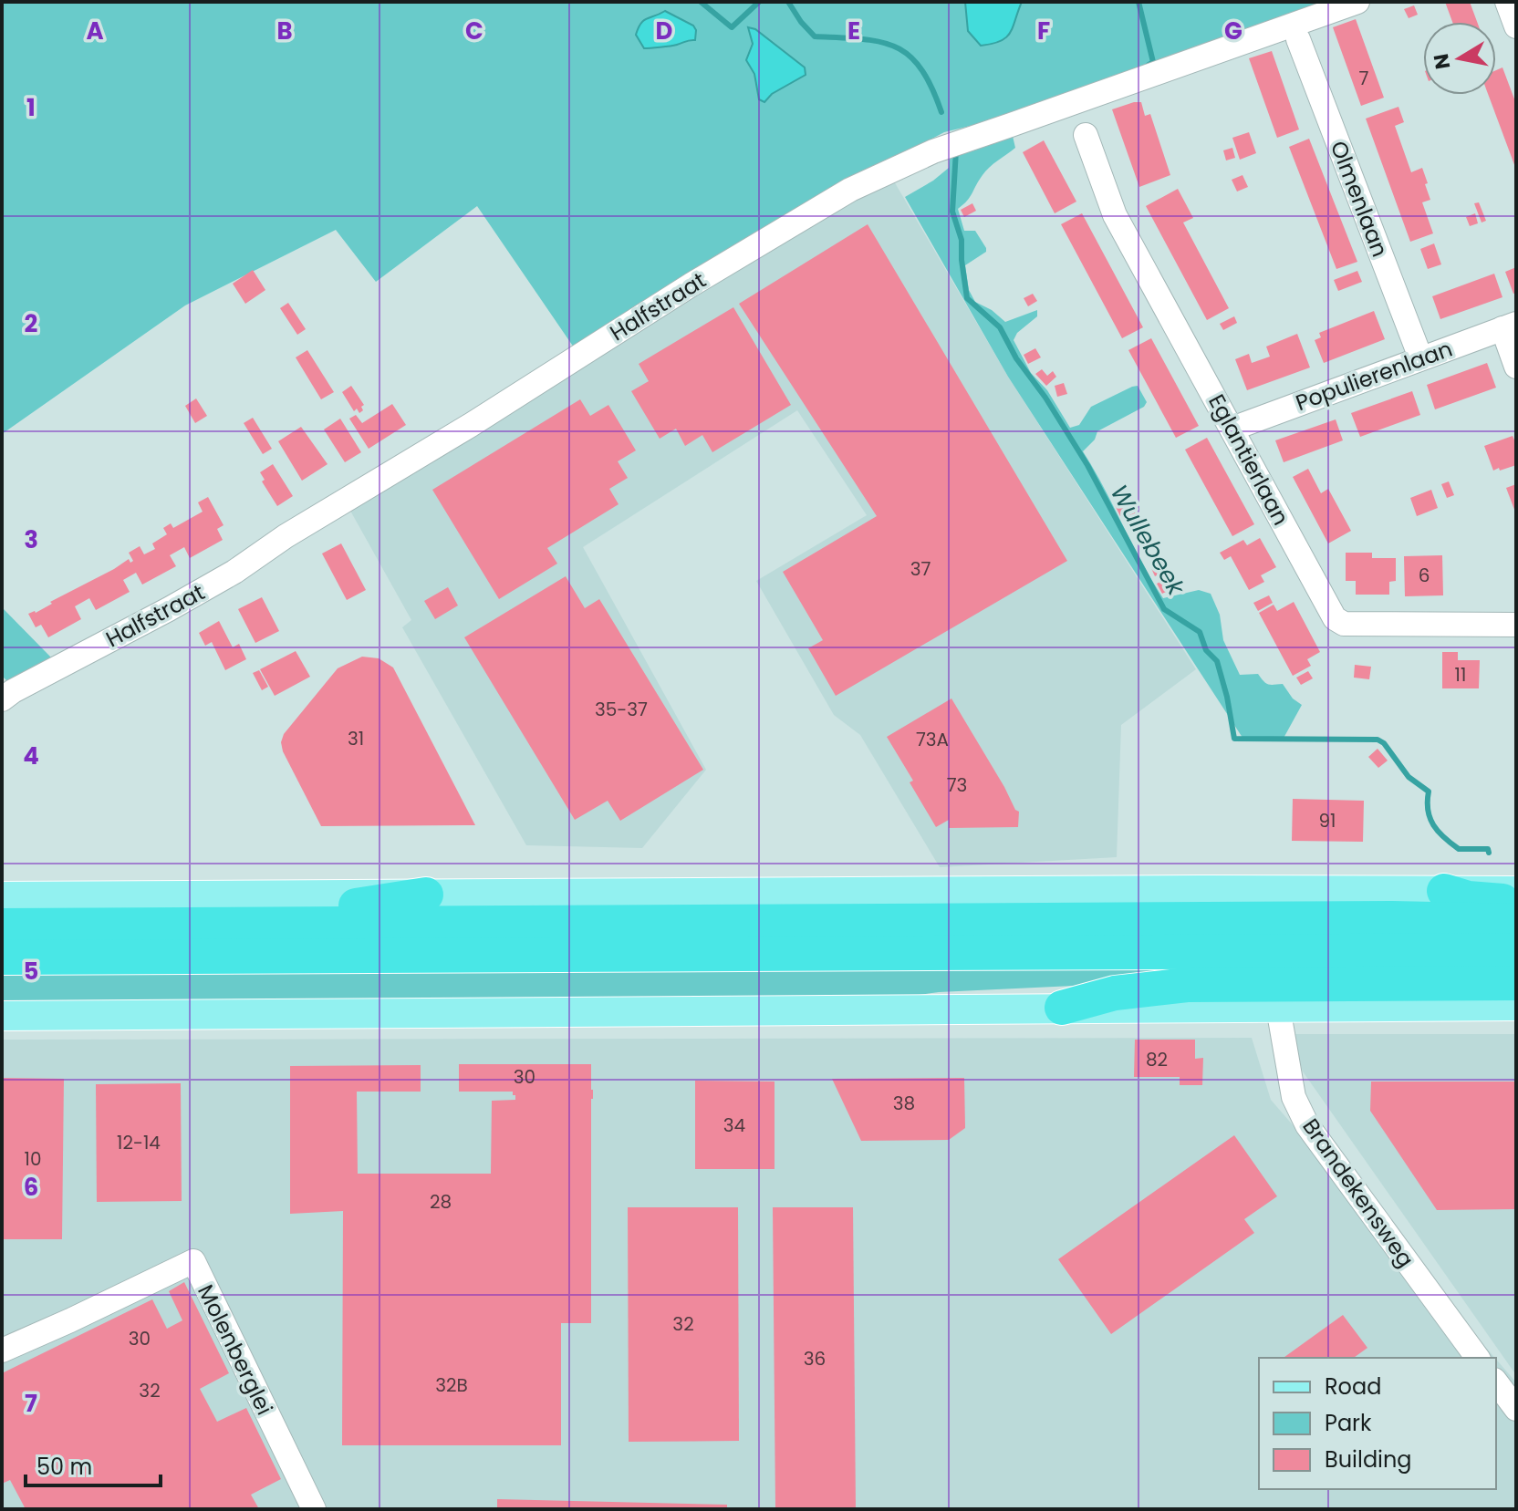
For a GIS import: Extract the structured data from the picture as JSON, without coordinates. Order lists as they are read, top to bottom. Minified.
{"streets":{"street":["Olmenlaan","Halfstraat","Populierenlaan","Eglantierlaan","Brandekensweg","Molenberglei"]},"crossings":[["Olmenlaan","Populierenlaan"],["Populierenlaan","Eglantierlaan"]],"water":["Wullebeek"],"house_numbers":["7","37","6","11","35-37","31","73A","73","91","82","30","38","34","12-14","10","28","32","30","36","32B","32"],"legend":["Road","Park","Building"],"scale_bar":"50 m","north":"left","grid":{"columns":["A","B","C","D","E","F","G"],"rows":["1","2","3","4","5","6","7"]}}
